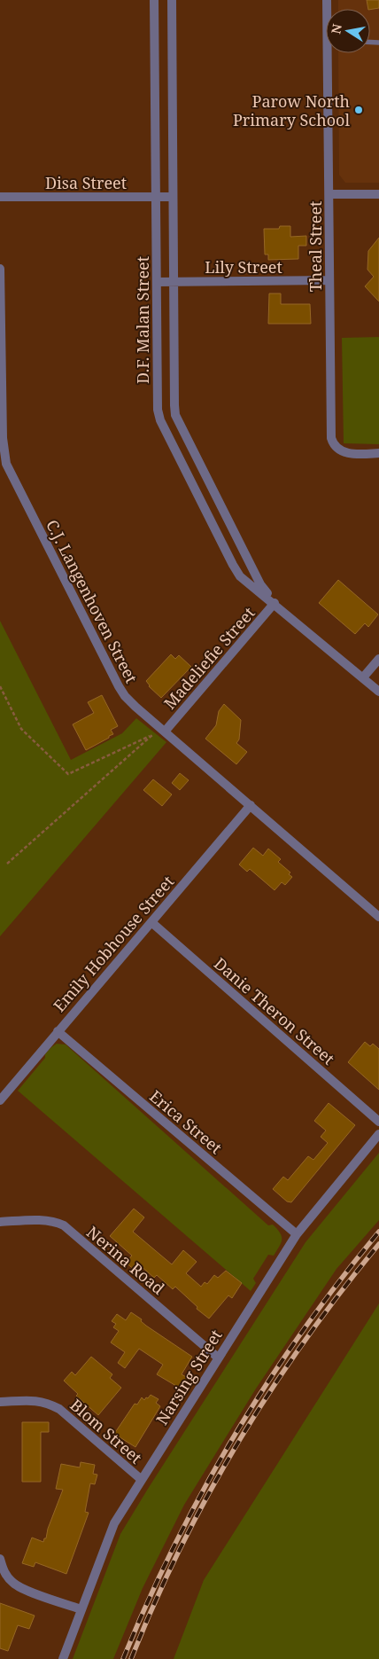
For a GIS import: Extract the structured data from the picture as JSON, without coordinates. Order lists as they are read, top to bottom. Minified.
{"streets":{"street":["Disa Street","Theal Street","Lily Street","D.F. Malan Street","C.J. Langenhoven Street","Madeliefie Street","Emily Hobhouse Street","Danie Theron Street","Erica Street","Nerina Road","Narsing Street","Blom Street"]},"crossings":[["Disa Street","D.F. Malan Street"],["Theal Street","Lily Street"],["Lily Street","D.F. Malan Street"],["D.F. Malan Street","Madeliefie Street"],["C.J. Langenhoven Street","Madeliefie Street"],["C.J. Langenhoven Street","Emily Hobhouse Street"],["Emily Hobhouse Street","Danie Theron Street"],["Emily Hobhouse Street","Erica Street"],["Erica Street","Narsing Street"],["Nerina Road","Narsing Street"],["Narsing Street","Blom Street"]],"places":["Parow North Primary School"],"north":"left"}
